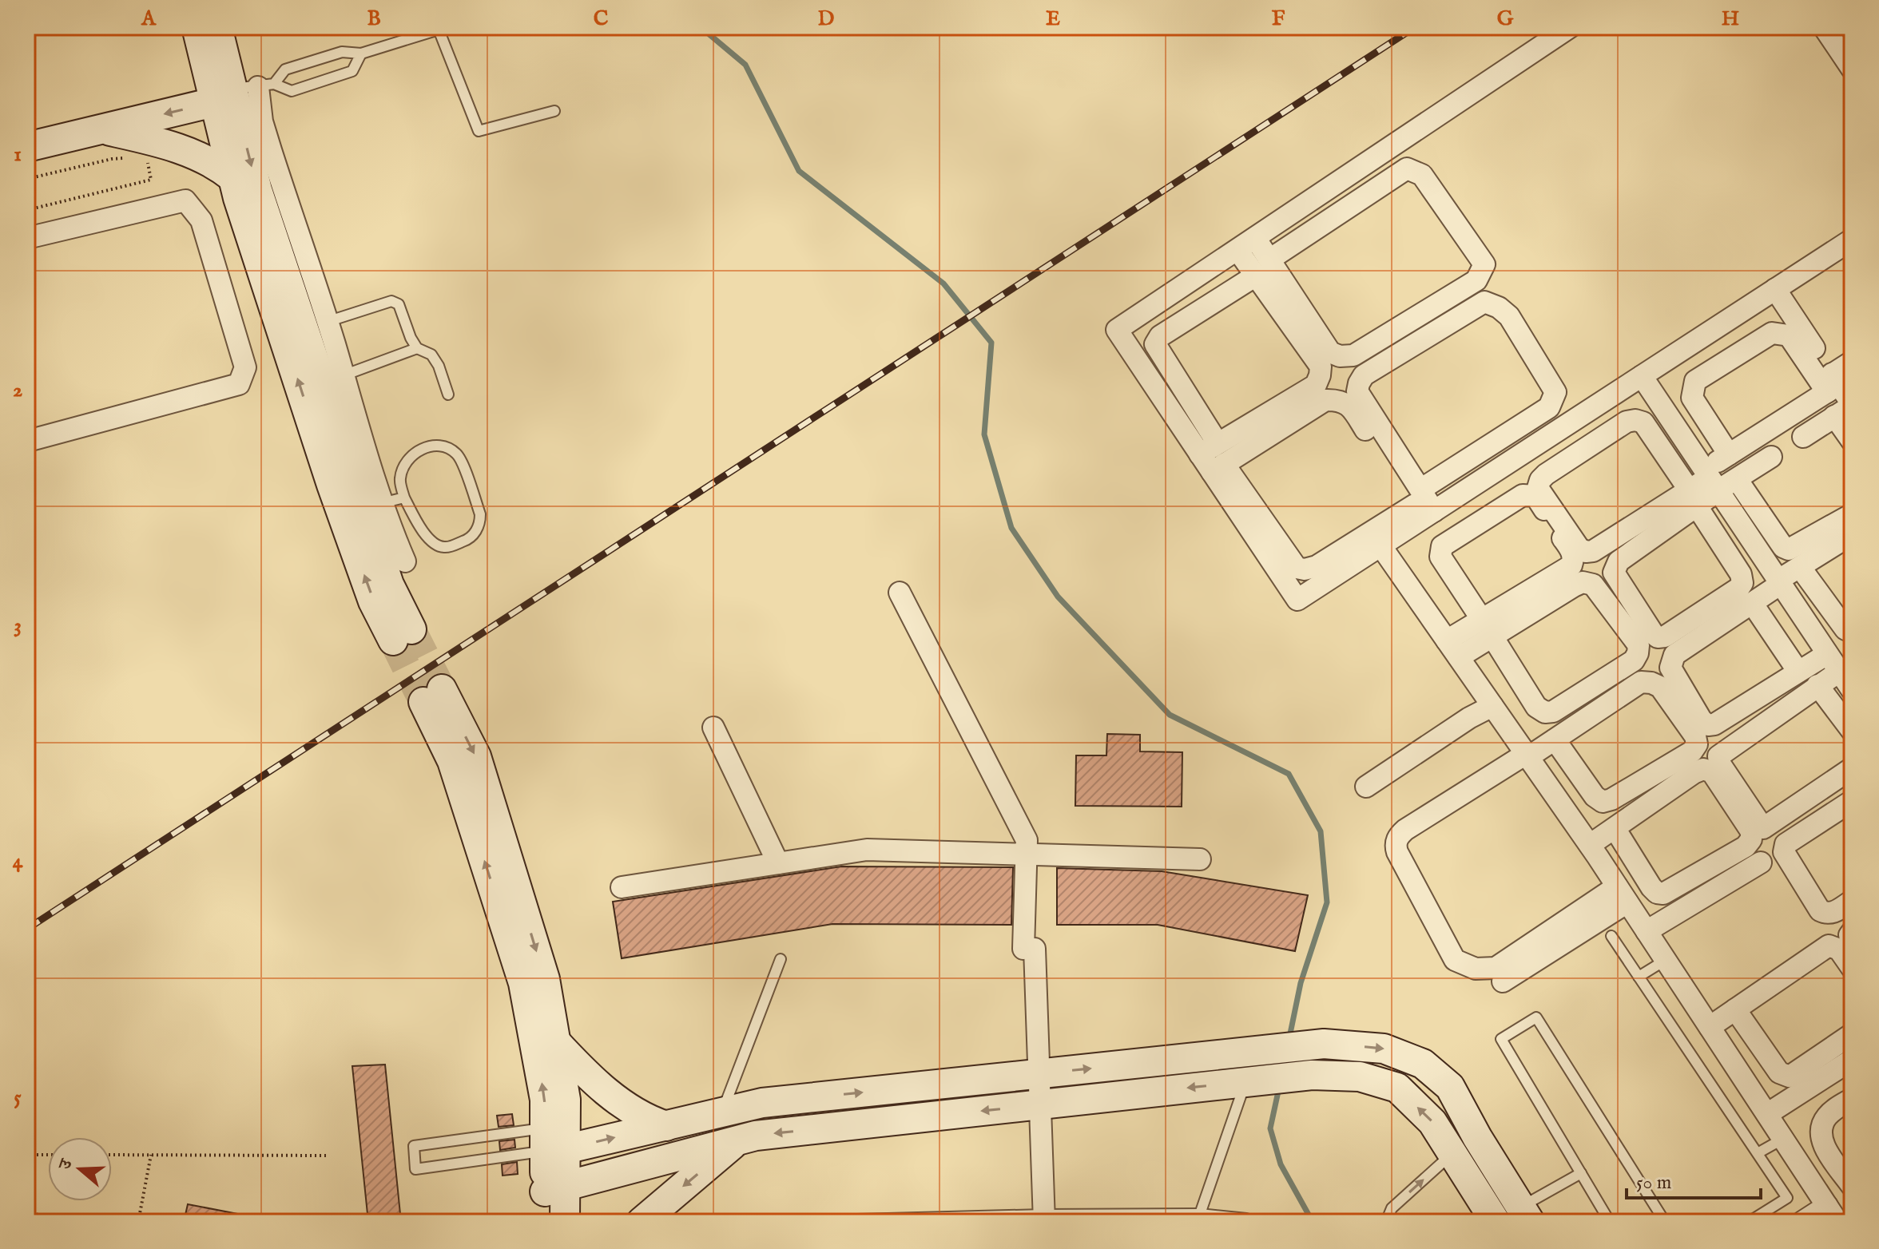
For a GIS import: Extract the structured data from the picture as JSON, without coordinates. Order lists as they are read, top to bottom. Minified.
{"scale_bar":"50 m","north":"left","grid":{"columns":["A","B","C","D","E","F","G","H"],"rows":["1","2","3","4","5"]}}
